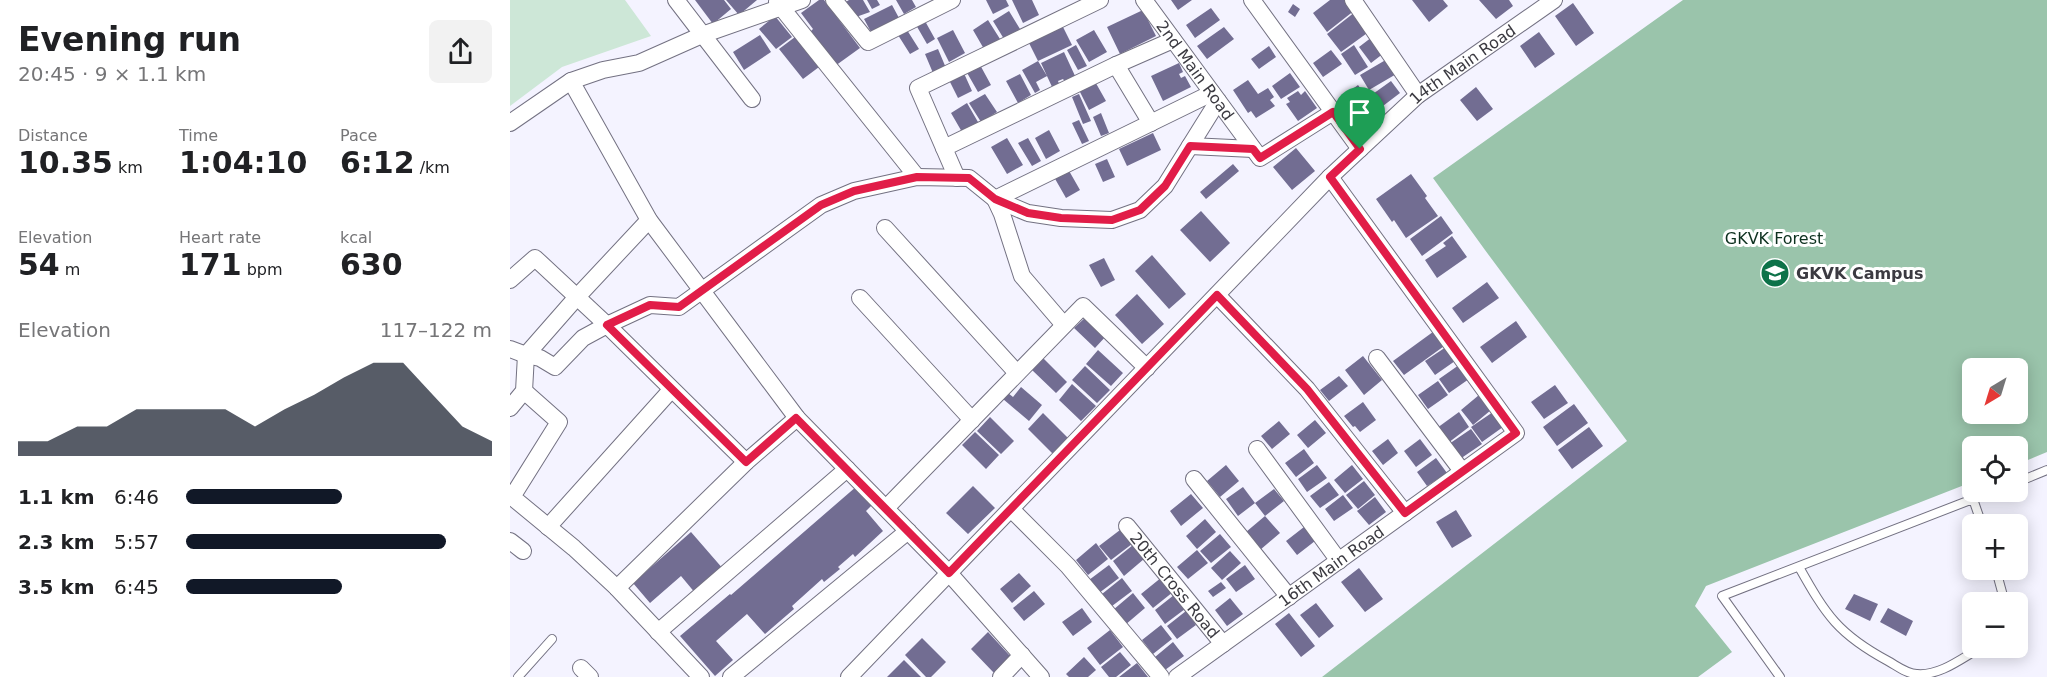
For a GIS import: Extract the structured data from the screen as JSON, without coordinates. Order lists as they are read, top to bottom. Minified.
{"streets":{"street":["14th Main Road","2nd Main Road","16th Main Road","20th Cross Road"]},"crossings":[["14th Main Road","16th Main Road"],["16th Main Road","20th Cross Road"]],"parks":["GKVK Forest"],"places":{"school or university":["GKVK Campus"]},"north":"bottom left","page":{"heading":["Evening run","20:45 · 9 × 1.1 km"],"stats":[["Distance","10.35 km"],["Time","1:04:10"],["Pace","6:12 /km"],["Elevation","54 m"],["Heart rate","171 bpm"],["kcal","630"]],"chart":["Elevation","117–122 m"],"map_buttons":["+","−"],"list":[{"name":"1.1 km","note":"6:46"},{"name":"2.3 km","note":"5:57"},{"name":"3.5 km","note":"6:45"}]}}
